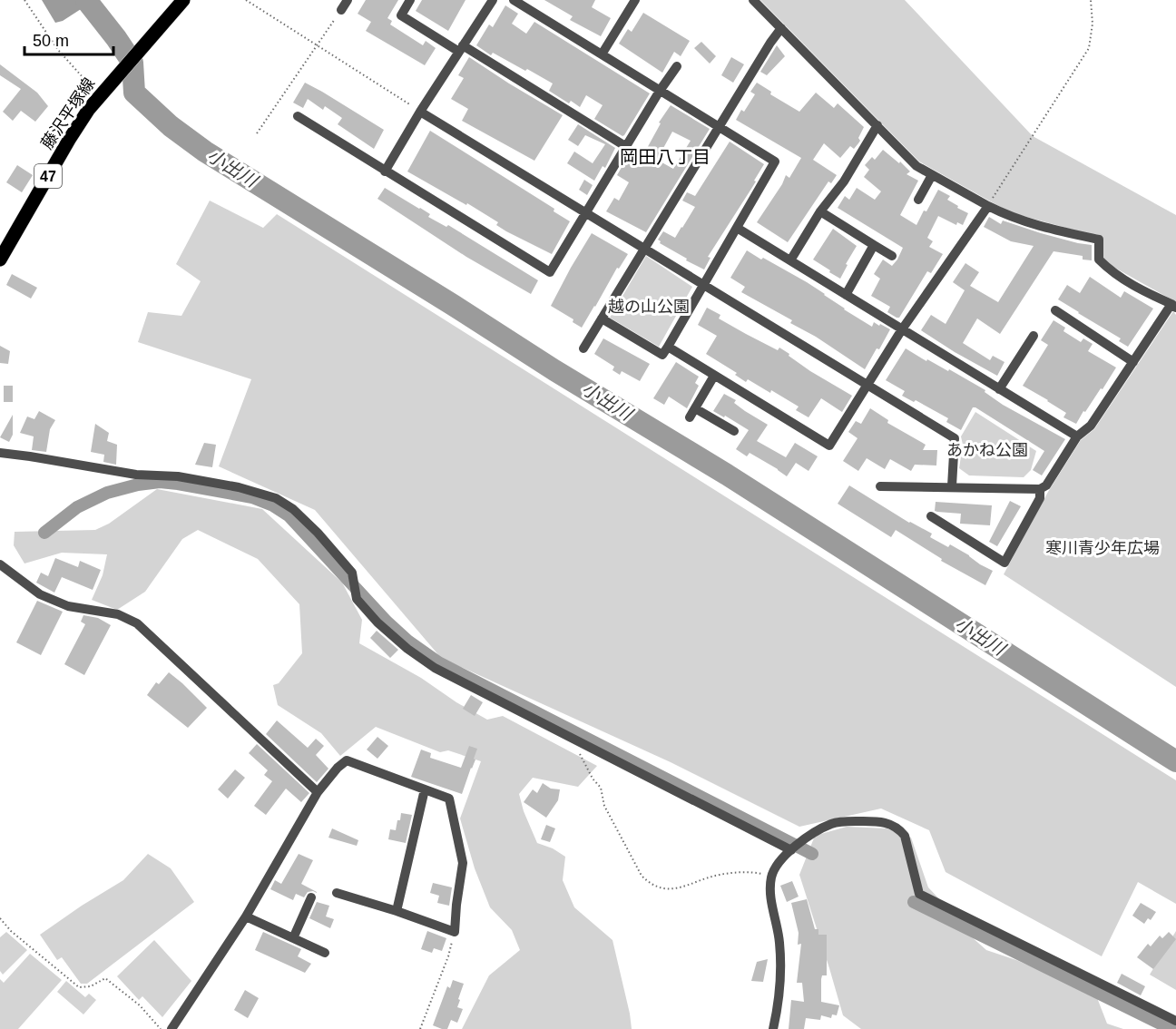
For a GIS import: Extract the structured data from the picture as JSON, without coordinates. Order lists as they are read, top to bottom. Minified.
{"streets":{"main road":["藤沢平塚線","47"]},"districts":["岡田八丁目"],"water":["小出川"],"parks":["越の山公園","あかね公園","寒川青少年広場"],"scale_bar":"50 m"}
